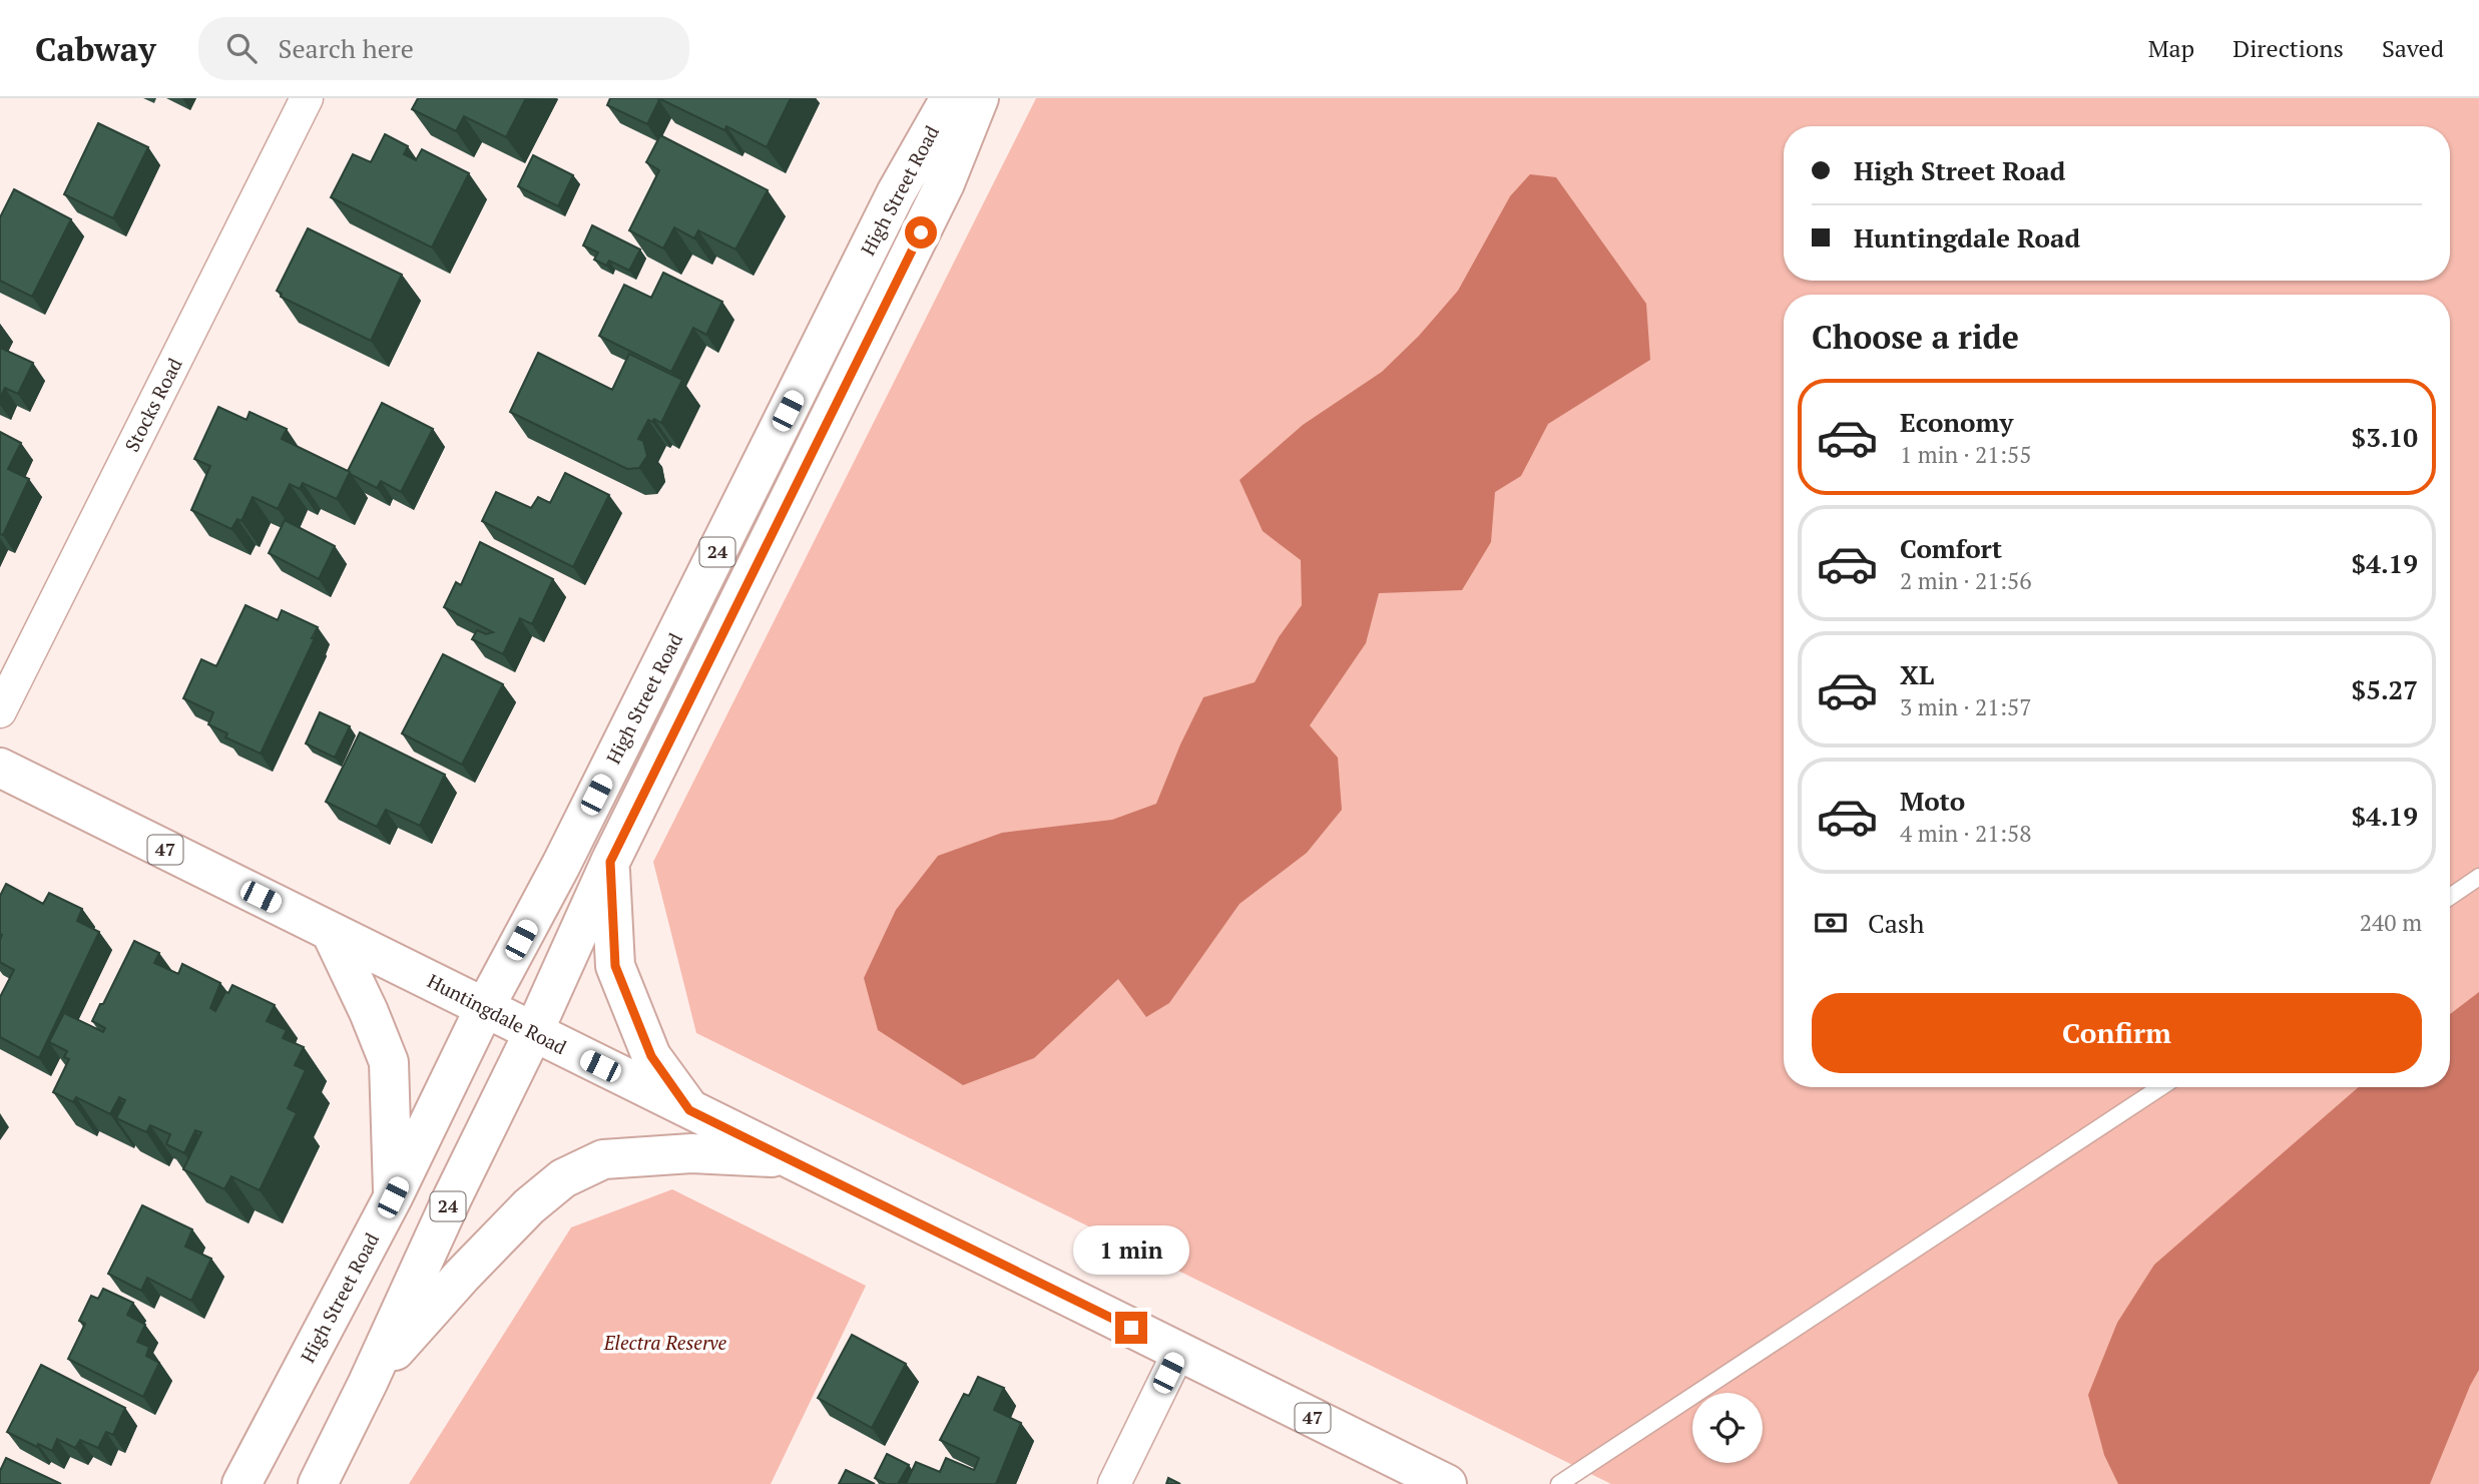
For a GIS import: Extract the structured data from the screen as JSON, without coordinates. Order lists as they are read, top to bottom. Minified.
{"streets":{"main road":["High Street Road","24","47","Huntingdale Road"],"street":["Stocks Road"]},"crossings":[["High Street Road","Huntingdale Road"]],"parks":["Electra Reserve"],"page":{"header":"Cabway","search":"Search here","nav":["Map","Directions","Saved"],"banner":["High Street Road","Huntingdale Road"],"heading":"Choose a ride","list":[{"name":"Economy","note":"1 min · 21:55","value":"$3.10"},{"name":"Comfort","note":"2 min · 21:56","value":"$4.19"},{"name":"XL","note":"3 min · 21:57","value":"$5.27"},{"name":"Moto","note":"4 min · 21:58","value":"$4.19"}],"pay":["Cash","240 m"],"buttons":"Confirm","bubble":"1 min"}}
